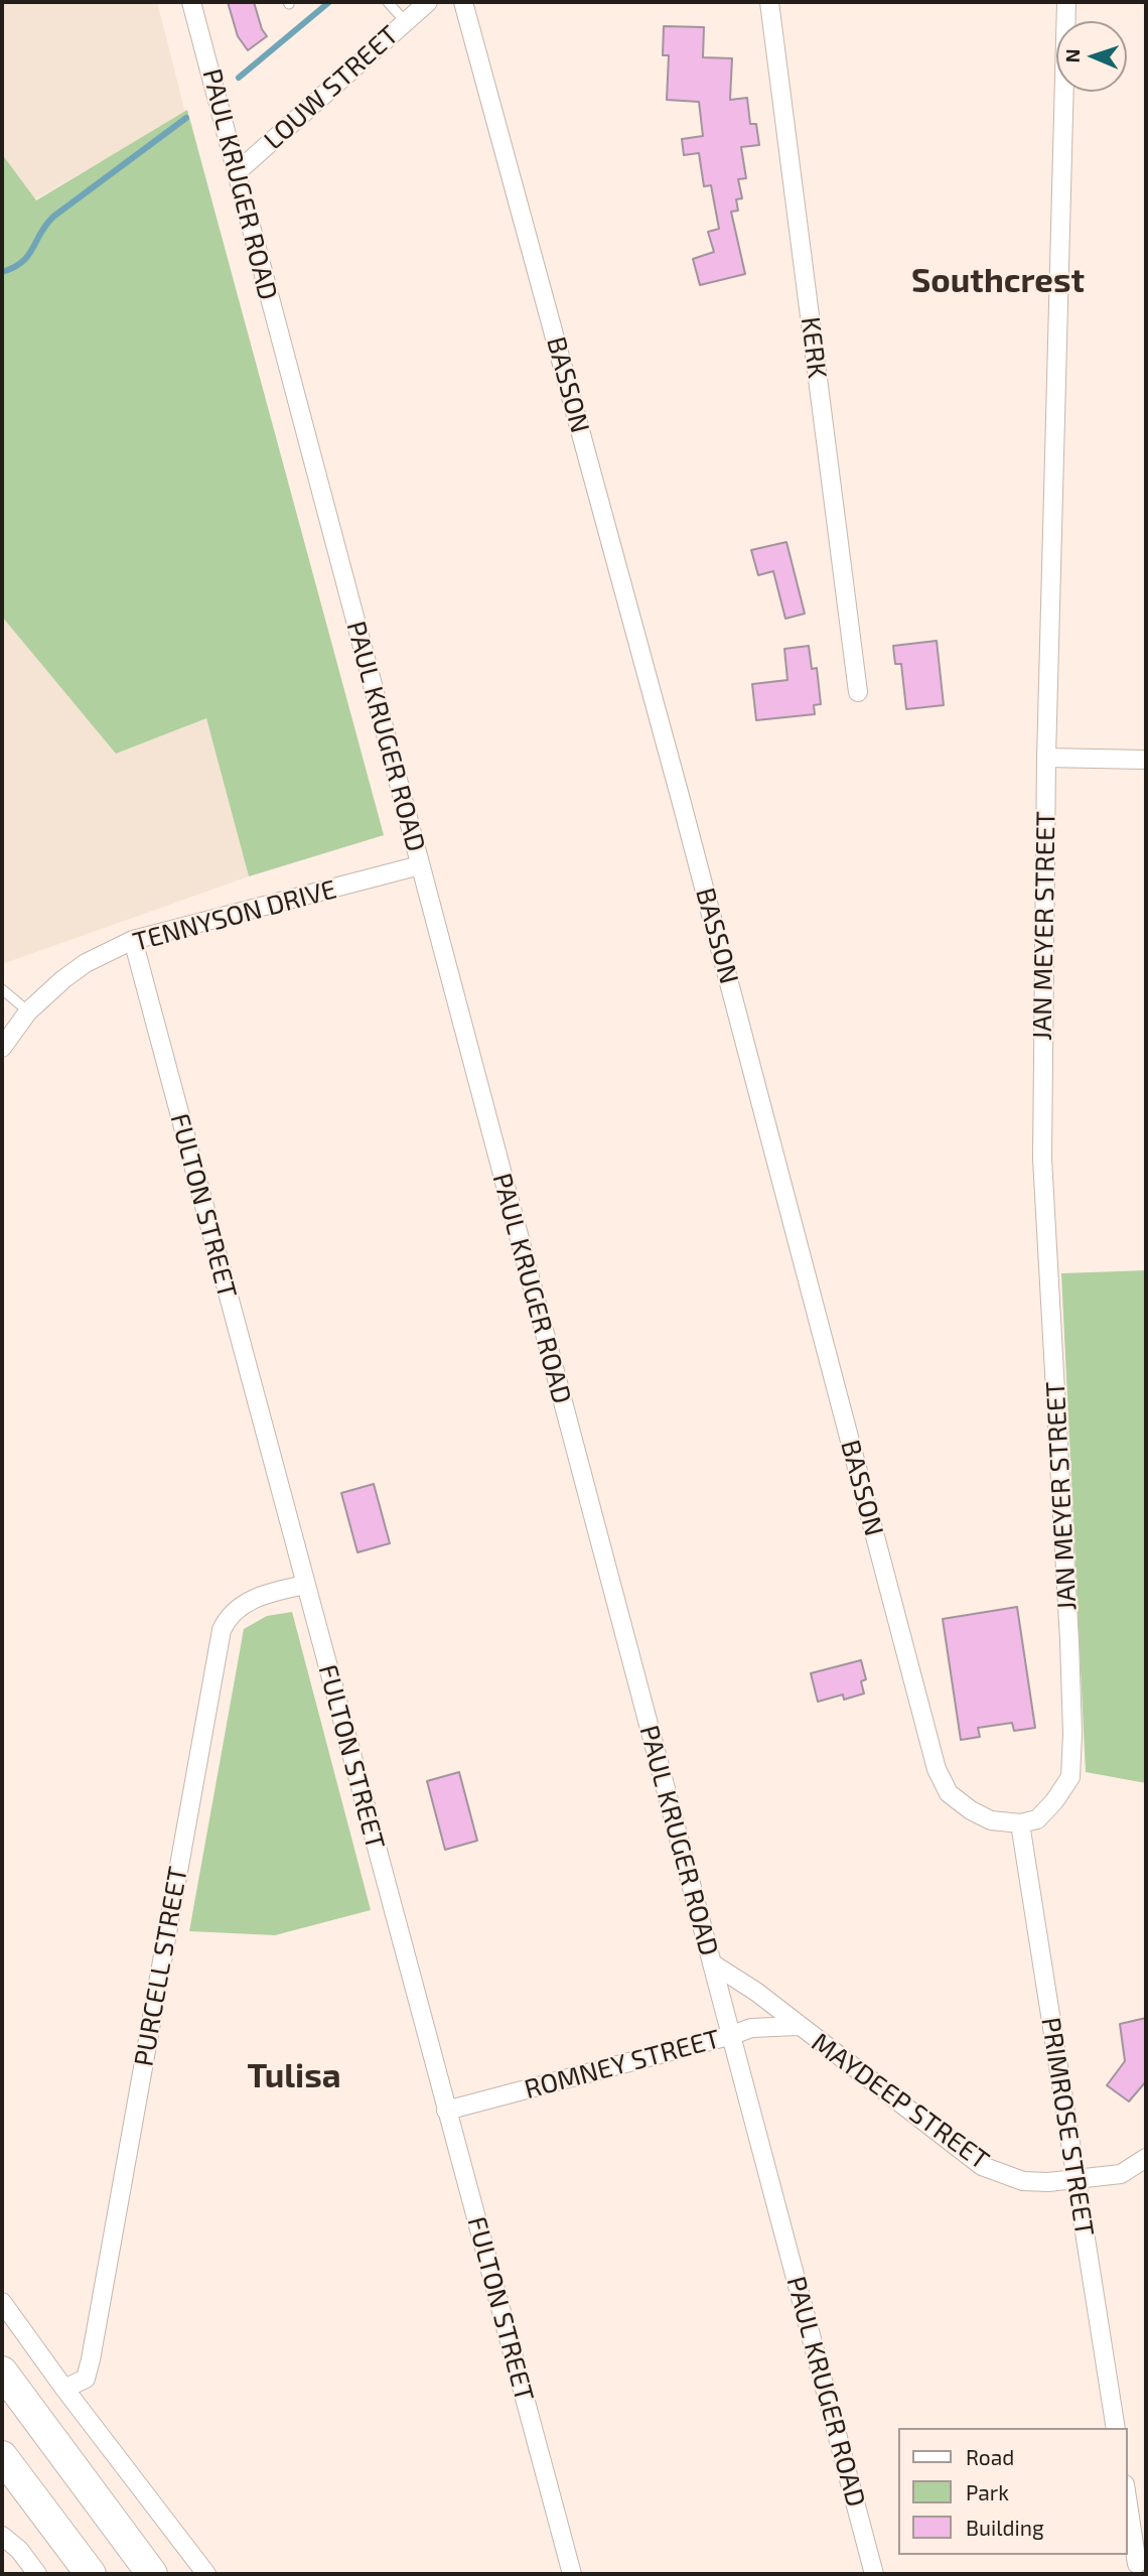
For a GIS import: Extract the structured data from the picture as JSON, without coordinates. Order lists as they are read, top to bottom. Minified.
{"streets":{"street":["LOUW STREET","PAUL KRUGER ROAD","KERK","BASSON","TENNYSON DRIVE","JAN MEYER STREET","FULTON STREET","PURCELL STREET","ROMNEY STREET","MAYDEEP STREET","PRIMROSE STREET"]},"crossings":[["LOUW STREET","PAUL KRUGER ROAD"],["PAUL KRUGER ROAD","TENNYSON DRIVE"],["PAUL KRUGER ROAD","ROMNEY STREET"],["PAUL KRUGER ROAD","MAYDEEP STREET"],["BASSON","JAN MEYER STREET"],["BASSON","PRIMROSE STREET"],["TENNYSON DRIVE","FULTON STREET"],["JAN MEYER STREET","PRIMROSE STREET"],["FULTON STREET","PURCELL STREET"],["FULTON STREET","ROMNEY STREET"],["ROMNEY STREET","MAYDEEP STREET"],["MAYDEEP STREET","PRIMROSE STREET"]],"districts":["Southcrest","Tulisa"],"legend":["Road","Park","Building"],"north":"left"}
